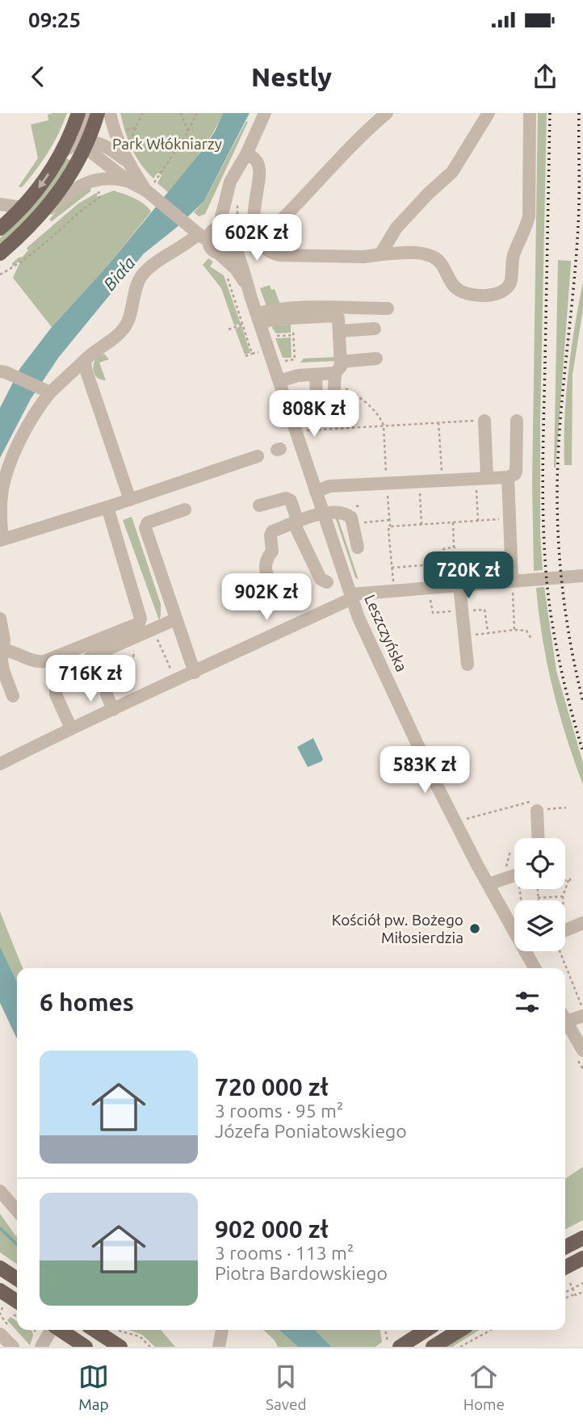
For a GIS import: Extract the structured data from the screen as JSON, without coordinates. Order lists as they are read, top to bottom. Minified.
{"streets":{"street":["Leszczyńska"]},"water":["Biała"],"parks":["Park Włókniarzy"],"places":["Kościół pw. Bożego Miłosierdzia"],"page":{"status":"09:25","header":"Nestly","price":["602K zł","808K zł","720K zł","902K zł","716K zł","583K zł"],"heading":"6 homes","list":[{"name":"720 000 zł","note":"3 rooms · 95 m² · Józefa Poniatowskiego"},{"name":"902 000 zł","note":"3 rooms · 113 m² · Piotra Bardowskiego"}],"tabs":["Map","Saved","Home"]}}
